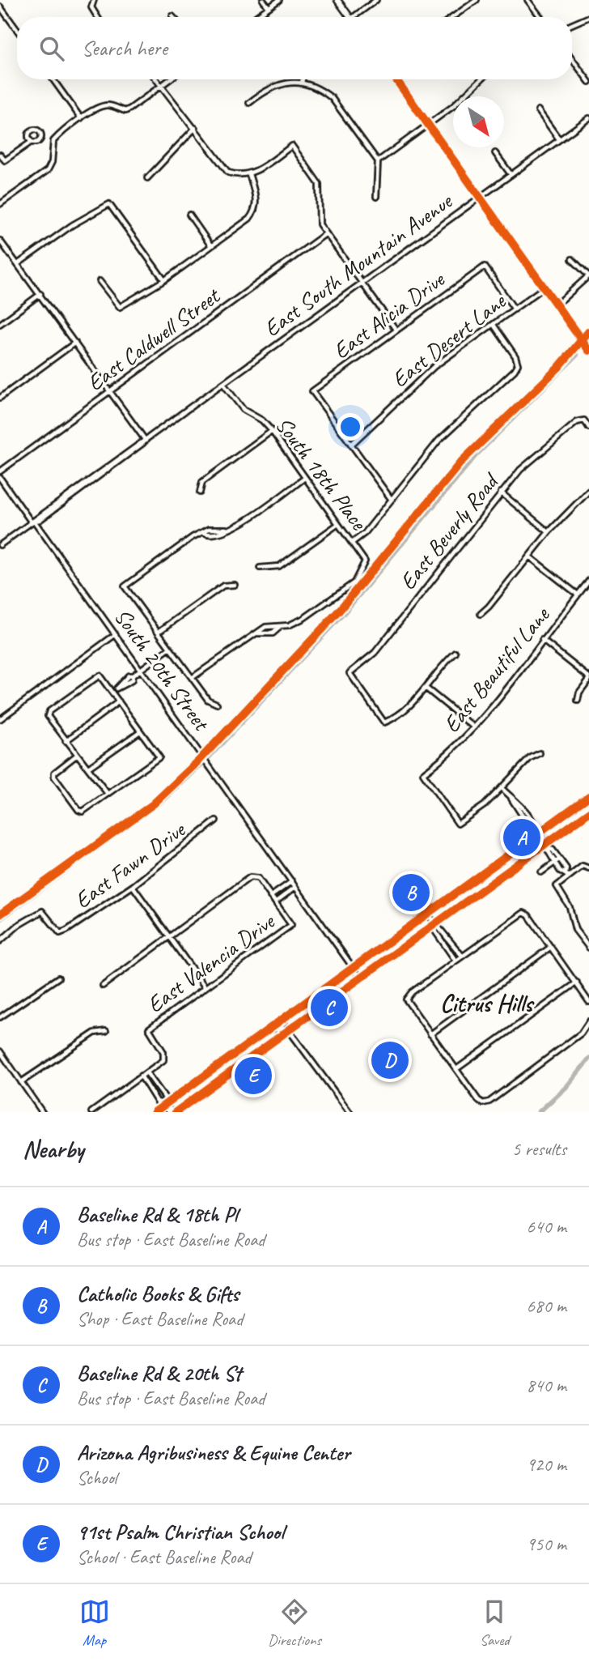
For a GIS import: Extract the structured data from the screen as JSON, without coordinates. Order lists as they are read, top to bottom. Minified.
{"streets":{"street":["East South Mountain Avenue","East Alicia Drive","East Caldwell Street","East Desert Lane","South 18th Place","East Beverly Road","South 20th Street","East Beautiful Lane","East Fawn Drive","East Valencia Drive"]},"crossings":[["East South Mountain Avenue","South 18th Place"],["East South Mountain Avenue","South 20th Street"],["East Alicia Drive","East Desert Lane"]],"districts":["Citrus Hills"],"north":"bottom right","page":{"search":"Search here","pins":["A","B","C","D","E"],"heading":["Nearby","5 results"],"list":[{"mark":"A","name":"Baseline Rd & 18th Pl","note":"Bus stop · East Baseline Road","value":"640 m"},{"mark":"B","name":"Catholic Books & Gifts","note":"Shop · East Baseline Road","value":"680 m"},{"mark":"C","name":"Baseline Rd & 20th St","note":"Bus stop · East Baseline Road","value":"840 m"},{"mark":"D","name":"Arizona Agribusiness & Equine Center","note":"School","value":"920 m"},{"mark":"E","name":"91st Psalm Christian School","note":"School · East Baseline Road","value":"950 m"}],"nav":["Map","Directions","Saved"]}}
